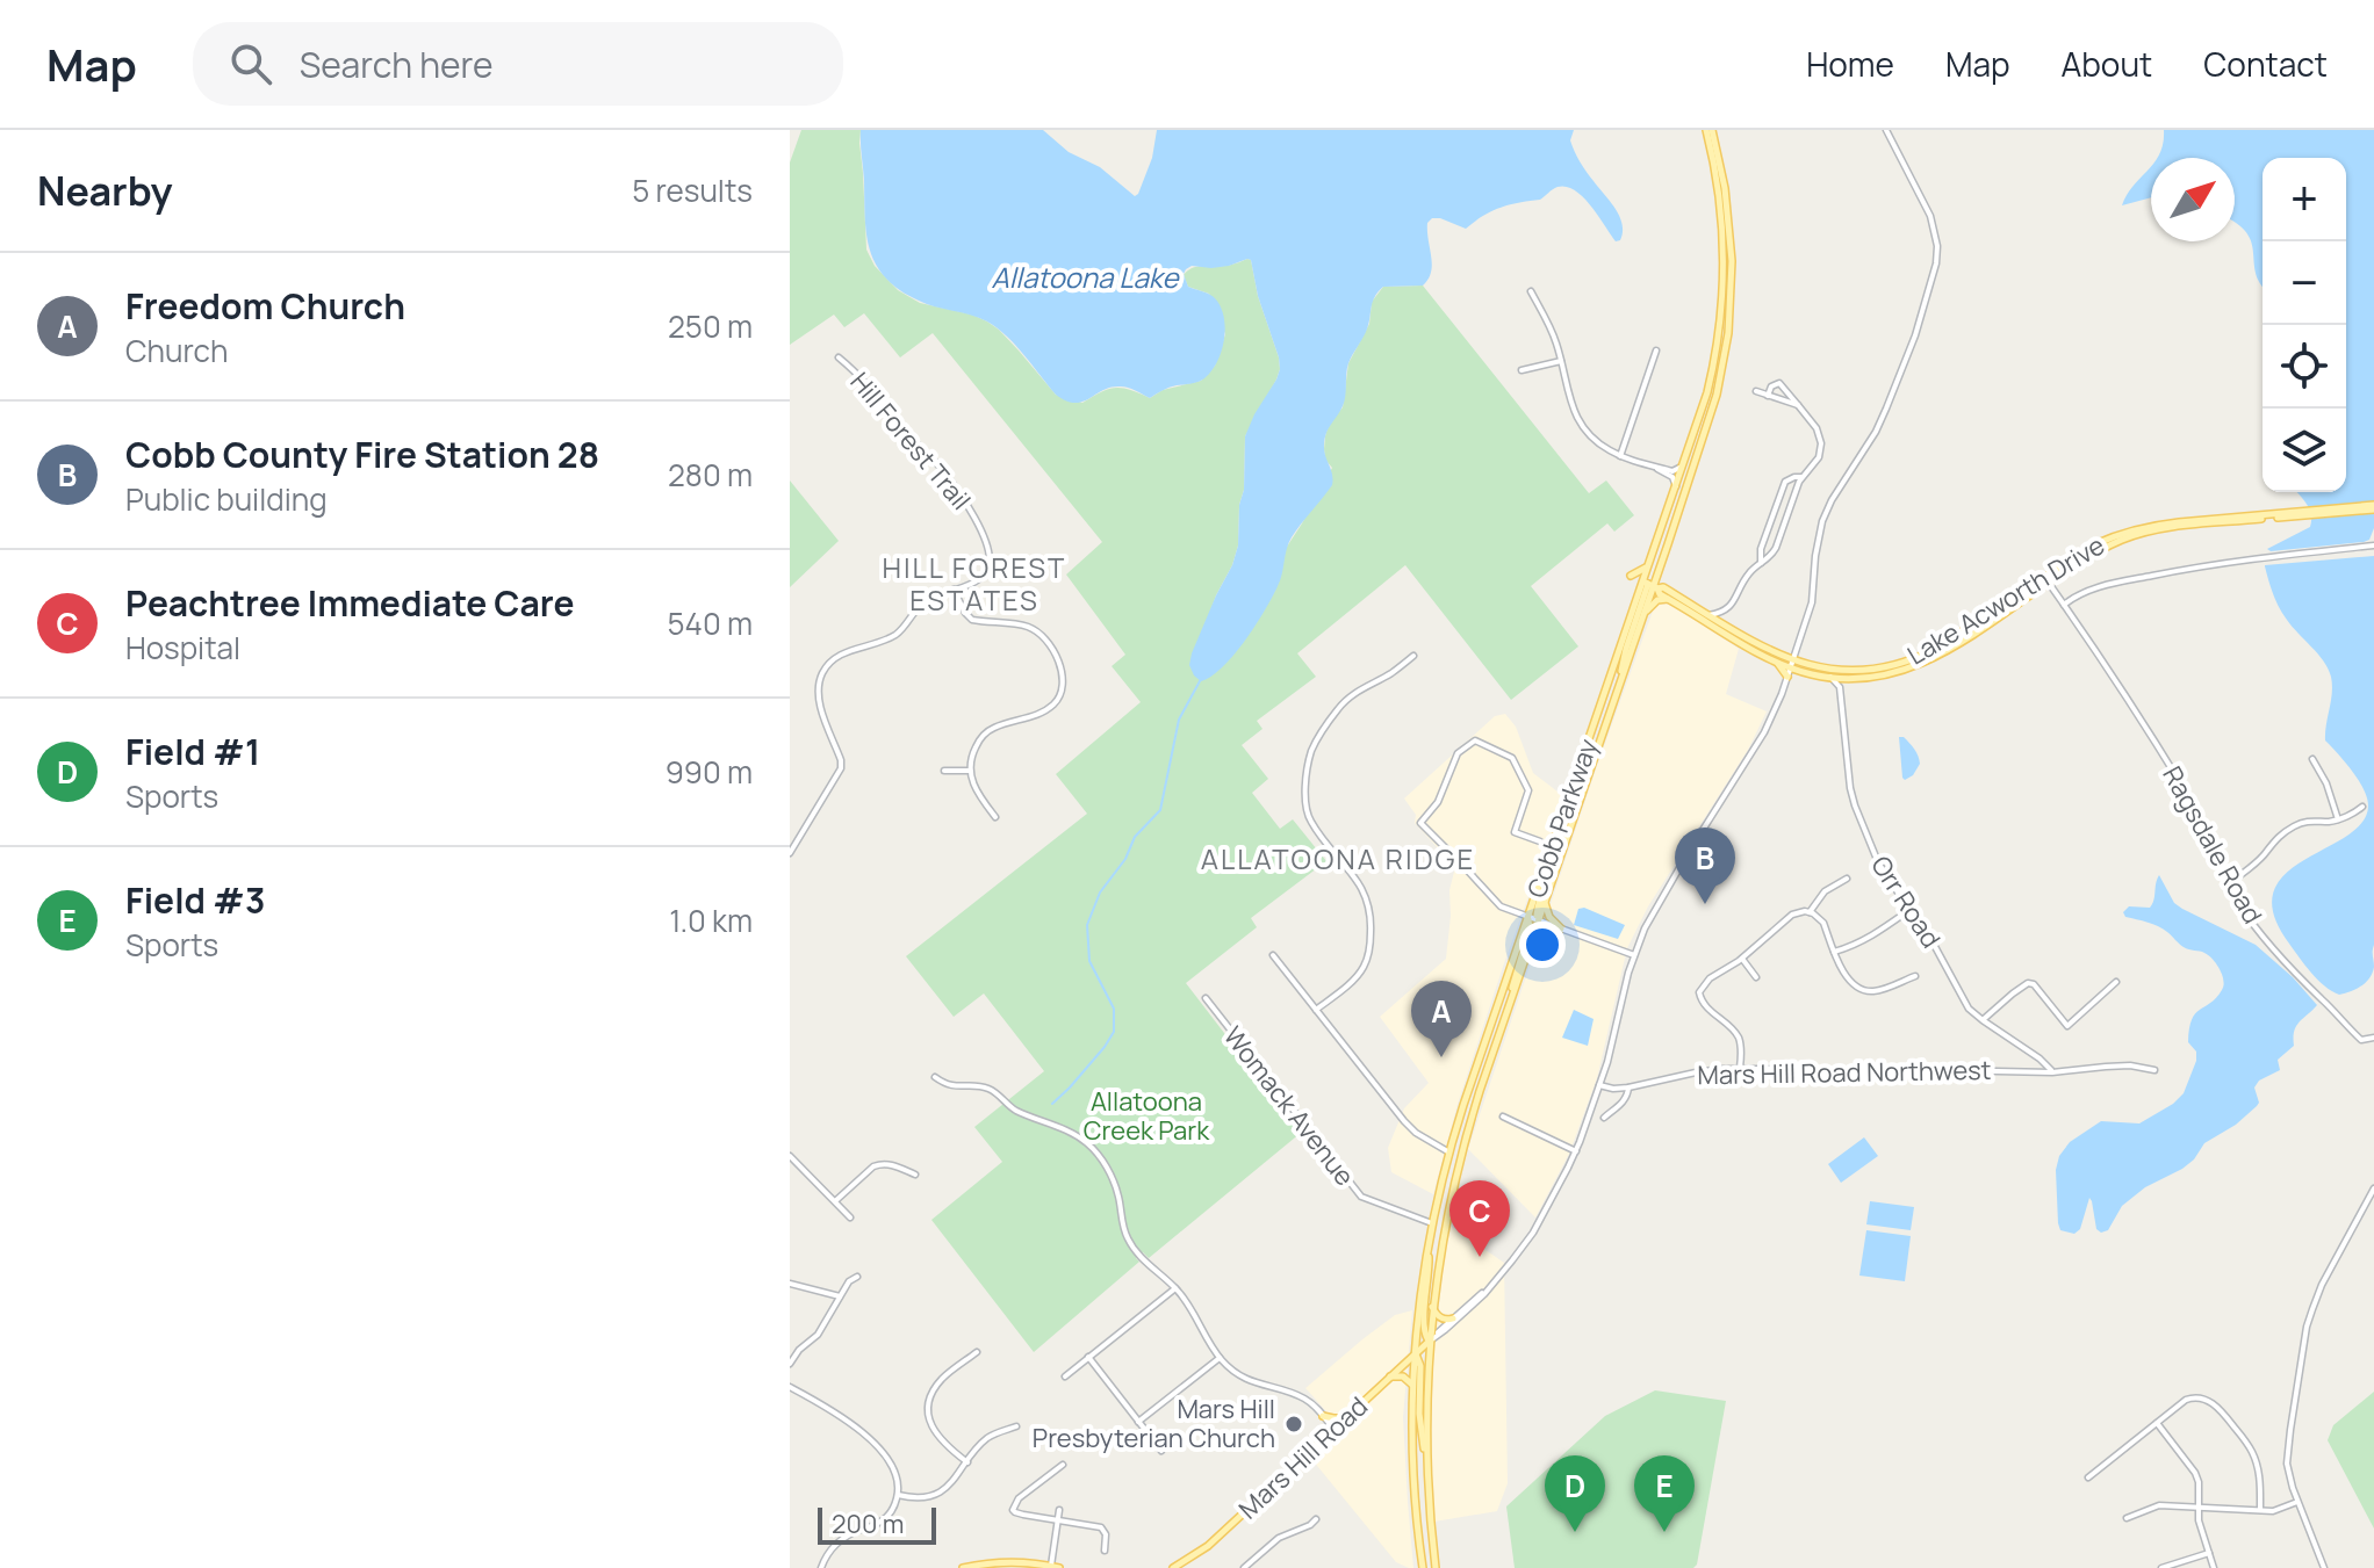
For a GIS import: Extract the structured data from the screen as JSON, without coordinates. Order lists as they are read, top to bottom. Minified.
{"streets":{"main road":["Lake Acworth Drive","Cobb Parkway","Mars Hill Road"],"street":["Hill Forest Trail","Ragsdale Road","Orr Road","Mars Hill Road Northwest","Womack Avenue"]},"crossings":[["Lake Acworth Drive","Cobb Parkway"],["Lake Acworth Drive","Ragsdale Road"],["Cobb Parkway","Womack Avenue"],["Cobb Parkway","Mars Hill Road"],["Orr Road","Mars Hill Road Northwest"]],"districts":["HILL FOREST ESTATES","ALLATOONA RIDGE"],"water":["Allatoona Lake"],"parks":["Allatoona Creek Park"],"places":["Mars Hill Presbyterian Church"],"scale_bar":"200 m","north":"top right","page":{"header":"Map","search":"Search here","nav":["Home","Map","About","Contact"],"heading":["Nearby","5 results"],"map_buttons":["+","−"],"list":[{"mark":"A","name":"Freedom Church","note":"Church","value":"250 m"},{"mark":"B","name":"Cobb County Fire Station 28","note":"Public building","value":"280 m"},{"mark":"C","name":"Peachtree Immediate Care","note":"Hospital","value":"540 m"},{"mark":"D","name":"Field #1","note":"Sports","value":"990 m"},{"mark":"E","name":"Field #3","note":"Sports","value":"1.0 km"}],"pins":["B","A","C","D","E"],"scale":"200 m"}}
